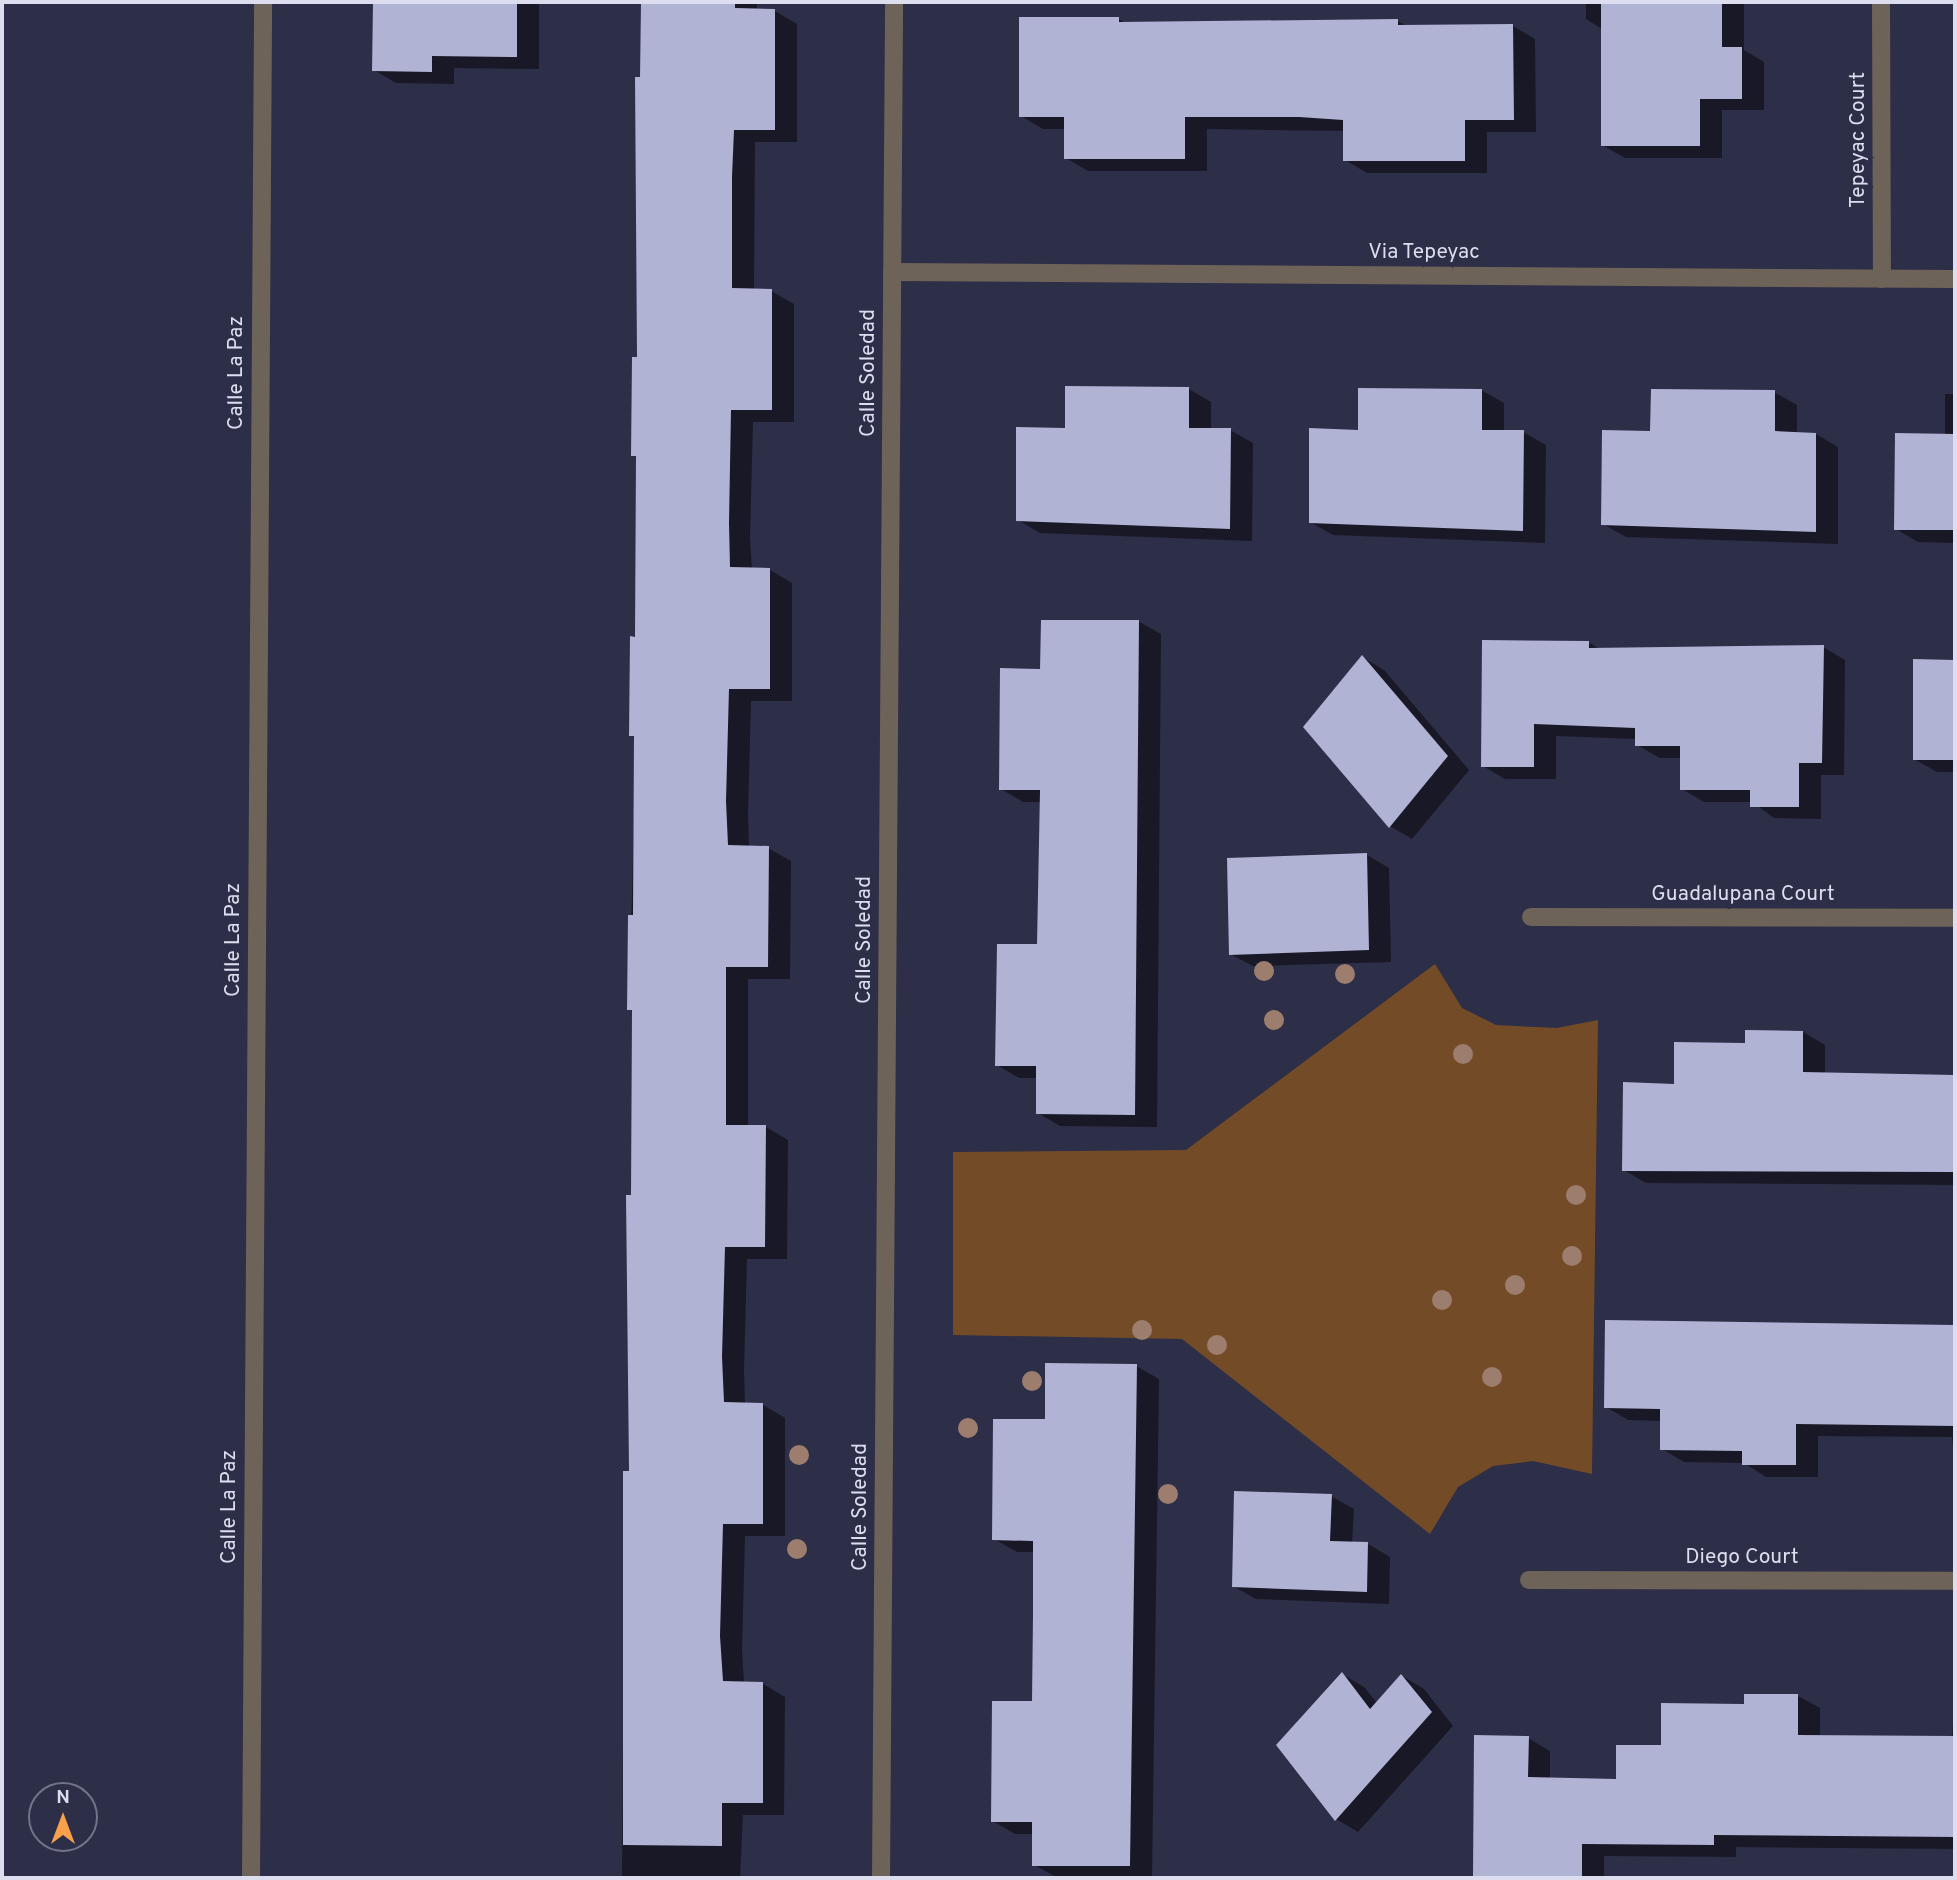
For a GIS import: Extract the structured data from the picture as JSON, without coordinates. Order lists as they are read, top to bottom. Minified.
{"streets":{"street":["Tepeyac Court","Via Tepeyac","Calle La Paz","Calle Soledad","Guadalupana Court","Diego Court"]},"crossings":[["Tepeyac Court","Via Tepeyac"],["Via Tepeyac","Calle Soledad"]],"north":"top"}
